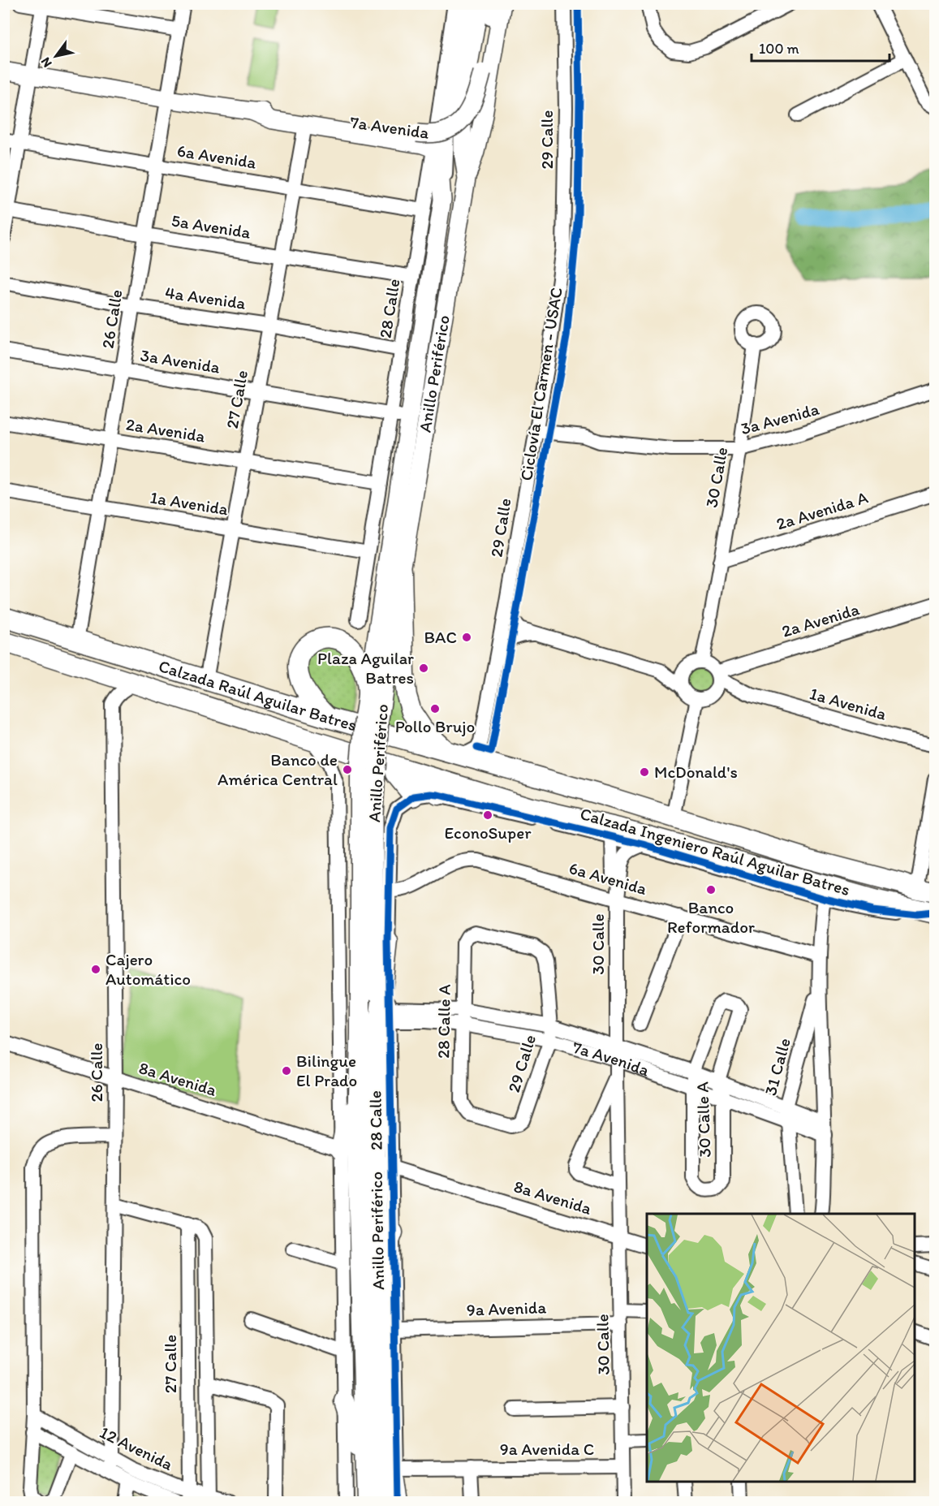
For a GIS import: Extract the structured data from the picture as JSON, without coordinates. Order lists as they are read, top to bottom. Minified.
{"streets":{"highway":["Anillo Periférico","Calzada Raúl Aguilar Batres"],"main road":["7a Avenida"],"street":["29 Calle","6a Avenida","5a Avenida","4a Avenida","28 Calle","26 Calle","3a Avenida","27 Calle","2a Avenida","30 Calle","1a Avenida","2a Avenida A","Calzada Ingeniero Raúl Aguilar Batres","28 Calle A","31 Calle","8a Avenida","30 Calle A","9a Avenida","12 Avenida","9a Avenida C"],"cycle path":["Ciclovía El Carmen - USAC"]},"crossings":[["7a Avenida","29 Calle"],["7a Avenida","28 Calle"],["7a Avenida","26 Calle"],["7a Avenida","Anillo Periférico"],["7a Avenida","27 Calle"],["7a Avenida","30 Calle"],["7a Avenida","28 Calle A"],["7a Avenida","31 Calle"],["7a Avenida","30 Calle A"],["29 Calle","3a Avenida"],["29 Calle","Calzada Raúl Aguilar Batres"],["29 Calle","28 Calle A"],["6a Avenida","28 Calle"],["6a Avenida","26 Calle"],["6a Avenida","27 Calle"],["6a Avenida","30 Calle"],["6a Avenida","31 Calle"],["5a Avenida","28 Calle"],["5a Avenida","26 Calle"],["5a Avenida","27 Calle"],["4a Avenida","28 Calle"],["4a Avenida","26 Calle"],["4a Avenida","27 Calle"],["28 Calle","3a Avenida"],["28 Calle","2a Avenida"],["28 Calle","1a Avenida"],["28 Calle","Calzada Raúl Aguilar Batres"],["28 Calle","8a Avenida"],["28 Calle","9a Avenida"],["28 Calle","9a Avenida C"],["26 Calle","3a Avenida"],["26 Calle","2a Avenida"],["26 Calle","1a Avenida"],["26 Calle","Calzada Raúl Aguilar Batres"],["26 Calle","8a Avenida"],["26 Calle","12 Avenida"],["3a Avenida","Anillo Periférico"],["3a Avenida","27 Calle"],["3a Avenida","30 Calle"],["Anillo Periférico","Calzada Raúl Aguilar Batres"],["27 Calle","2a Avenida"],["27 Calle","1a Avenida"],["27 Calle","Calzada Raúl Aguilar Batres"],["27 Calle","12 Avenida"],["2a Avenida","30 Calle"],["2a Avenida","1a Avenida"],["30 Calle","1a Avenida"],["30 Calle","2a Avenida A"],["30 Calle","Calzada Ingeniero Raúl Aguilar Batres"],["30 Calle","8a Avenida"],["30 Calle","9a Avenida"],["30 Calle","9a Avenida C"],["Calzada Raúl Aguilar Batres","Calzada Ingeniero Raúl Aguilar Batres"],["Calzada Ingeniero Raúl Aguilar Batres","31 Calle"]],"places":["BAC","Plaza Aguilar Batres","Pollo Brujo","Banco de América Central","McDonald's","EconoSuper","Banco Reformador","Cajero Automático","Bilingue El Prado"],"scale_bar":"100 m","north":"bottom left"}
